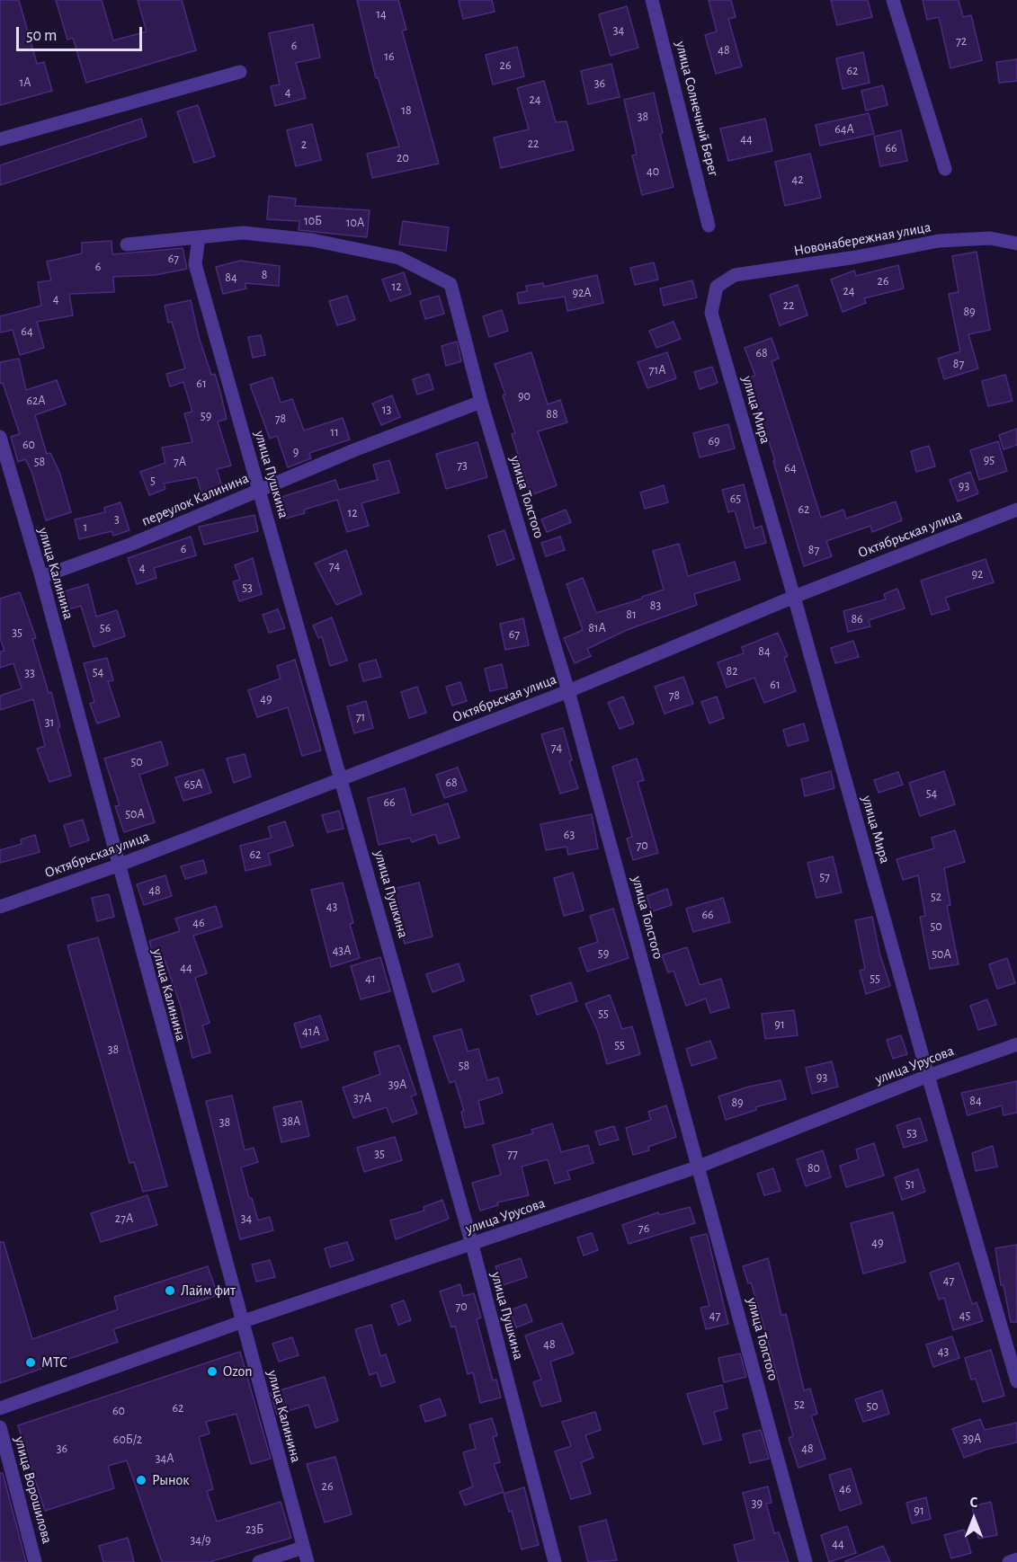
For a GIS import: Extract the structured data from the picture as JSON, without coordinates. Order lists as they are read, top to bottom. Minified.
{"streets":{"street":["улица Солнечный Берег","Новонабережная улица","улица Мира","улица Пушкина","улица Толстого","переулок Калинина","Октябрьская улица","улица Калинина","улица Урусова","улица Ворошилова"]},"crossings":[["Новонабережная улица","улица Мира"],["улица Мира","Октябрьская улица"],["улица Мира","улица Урусова"],["улица Пушкина","улица Толстого"],["улица Пушкина","переулок Калинина"],["улица Пушкина","Октябрьская улица"],["улица Пушкина","улица Урусова"],["улица Толстого","переулок Калинина"],["улица Толстого","Октябрьская улица"],["улица Толстого","улица Урусова"],["переулок Калинина","улица Калинина"],["Октябрьская улица","улица Калинина"],["улица Калинина","улица Урусова"]],"places":["Лайм фит","МТС","Ozon","Рынок"],"house_numbers":["14","34","72","6","48","16","26","62","1А","36","4","24","18","38","64А","44","22","2","66","20","40","42","10Б","10А","67","6","8","84","26","12","24","92А","4","22","89","64","68","87","71А","61","90","62А","13","88","59","78","11","69","60","9","95","58","7А","73","64","5","93","65","62","12","3","1","6","87","74","4","92","53","83","81","86","56","81А","35","67","84","82","54","33","61","78","49","71","31","74","50","68","65А","54","66","50А","63","70","62","57","48","52","43","66","46","50","43А","59","50А","44","41","55","55","91","41А","55","38","58","93","39А","37А","84","89","38А","38","53","35","77","80","51","27А","34","76","49","47","70","47","45","48","43","52","50","62","60","39А","60Б/2","36","48","34А","26","46","39","91","23Б","34/9","44"],"scale_bar":"50 m","north":"top"}
